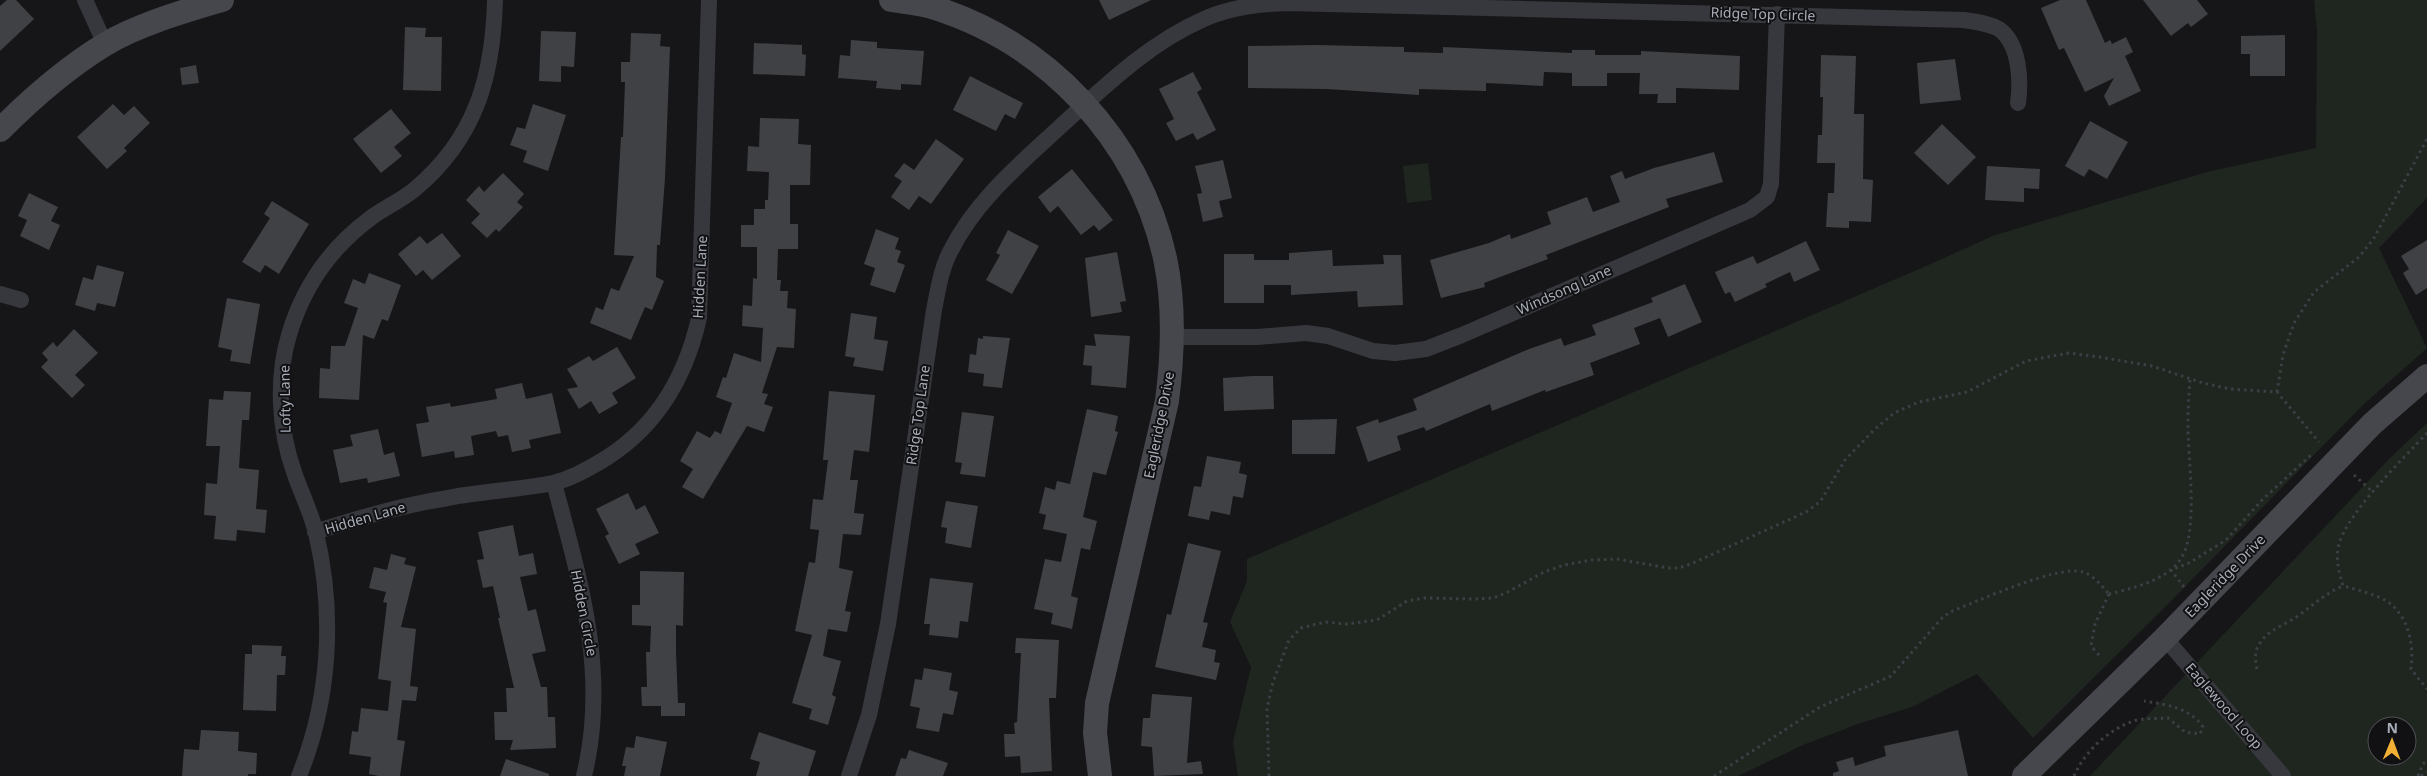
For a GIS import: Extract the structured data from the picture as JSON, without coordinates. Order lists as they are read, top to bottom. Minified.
{"streets":{"main road":["Eagleridge Drive"],"street":["Ridge Top Circle","Hidden Lane","Windsong Lane","Lofty Lane","Ridge Top Lane","Hidden Circle","Eaglewood Loop"]},"crossings":[["Ridge Top Circle","Windsong Lane"],["Ridge Top Circle","Ridge Top Lane"],["Ridge Top Circle","Eagleridge Drive"],["Hidden Lane","Lofty Lane"],["Hidden Lane","Hidden Circle"],["Windsong Lane","Eagleridge Drive"],["Ridge Top Lane","Eagleridge Drive"],["Eagleridge Drive","Eaglewood Loop"]],"north":"top"}
